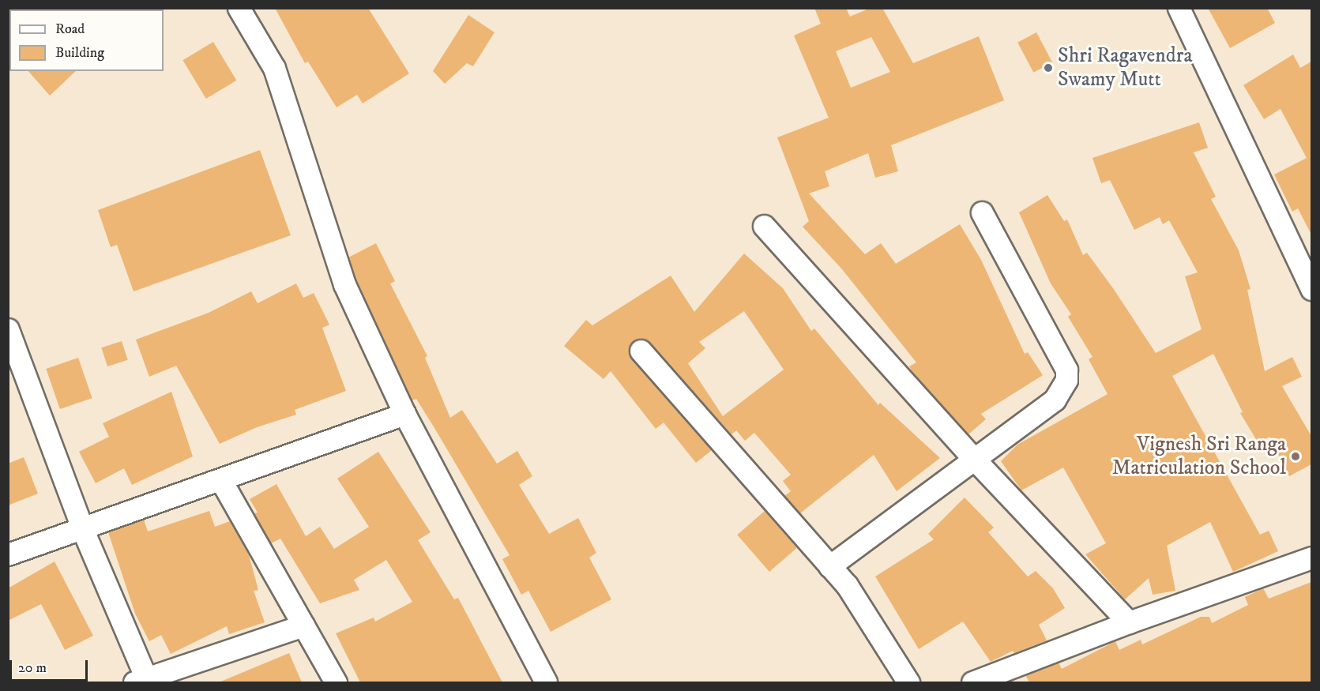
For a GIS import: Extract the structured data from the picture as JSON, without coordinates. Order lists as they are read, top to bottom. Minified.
{"places":["Shri Ragavendra Swamy Mutt","Vignesh Sri Ranga Matriculation School"],"legend":["Road","Building"],"scale_bar":"20 m"}
